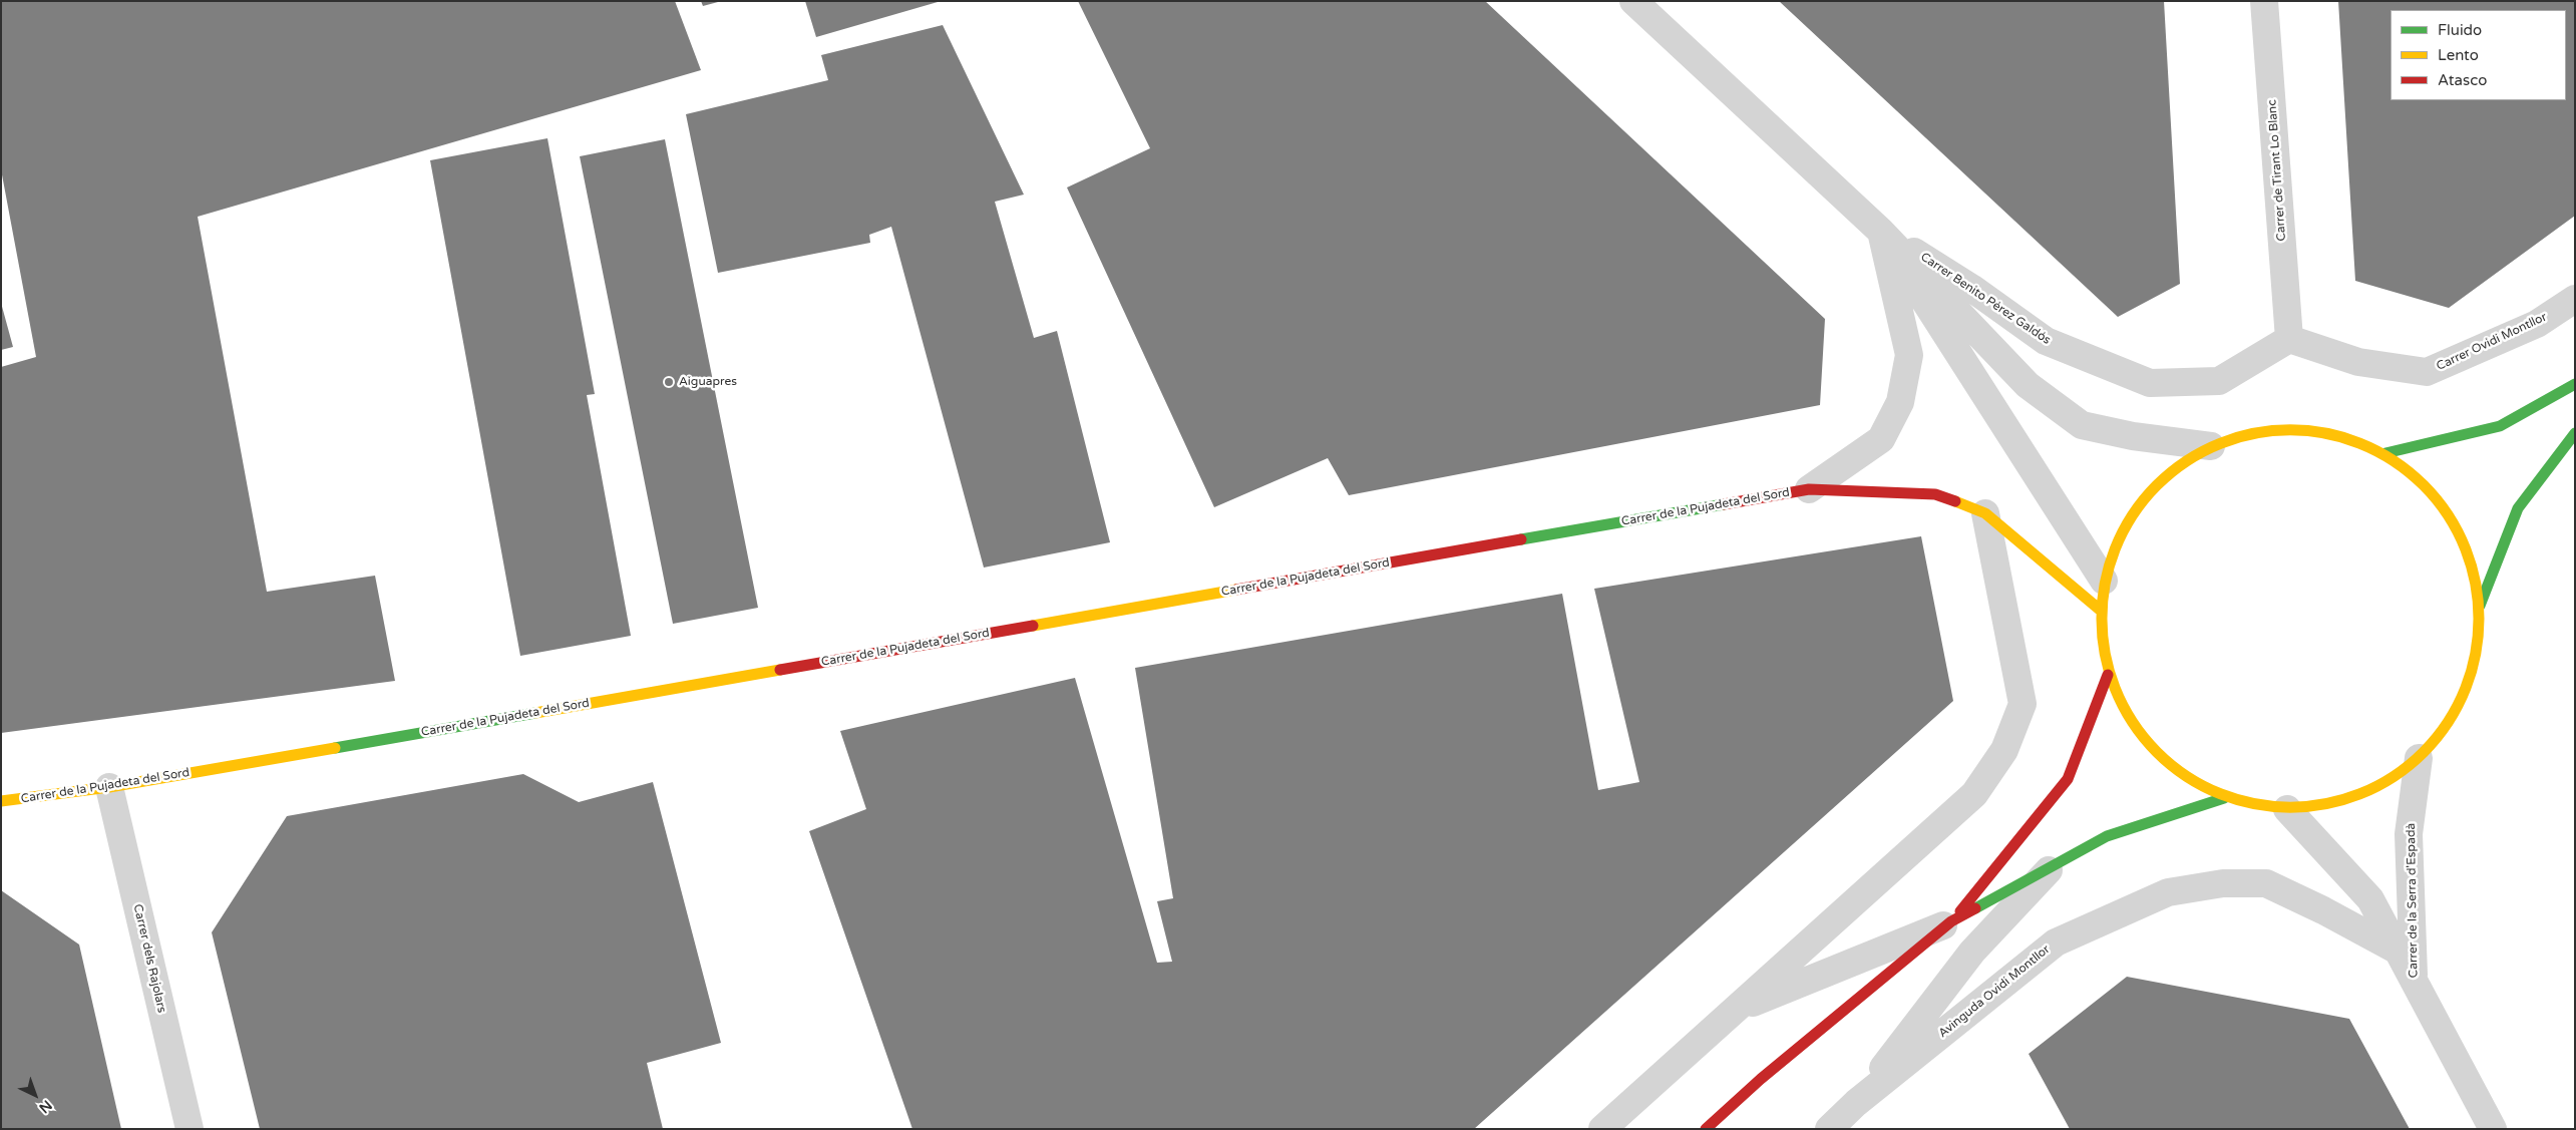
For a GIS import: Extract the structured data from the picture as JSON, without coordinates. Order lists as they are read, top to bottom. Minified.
{"streets":{"street":["Carrer de Tirant Lo Blanc","Carrer Benito Pérez Galdós","Carrer Ovidi Montllor","Carrer de la Pujadeta del Sord","Carrer de la Serra d'Espadà","Carrer dels Rajolars","Avinguda Ovidi Montllor"]},"crossings":[["Carrer de Tirant Lo Blanc","Carrer Benito Pérez Galdós"],["Carrer de Tirant Lo Blanc","Carrer Ovidi Montllor"],["Carrer Benito Pérez Galdós","Carrer Ovidi Montllor"],["Carrer Benito Pérez Galdós","Carrer de la Pujadeta del Sord"],["Carrer de la Pujadeta del Sord","Carrer dels Rajolars"],["Carrer de la Pujadeta del Sord","Avinguda Ovidi Montllor"],["Carrer de la Serra d'Espadà","Avinguda Ovidi Montllor"]],"places":["Aiguapres"],"legend":["Fluido","Lento","Atasco"],"north":"bottom right"}
